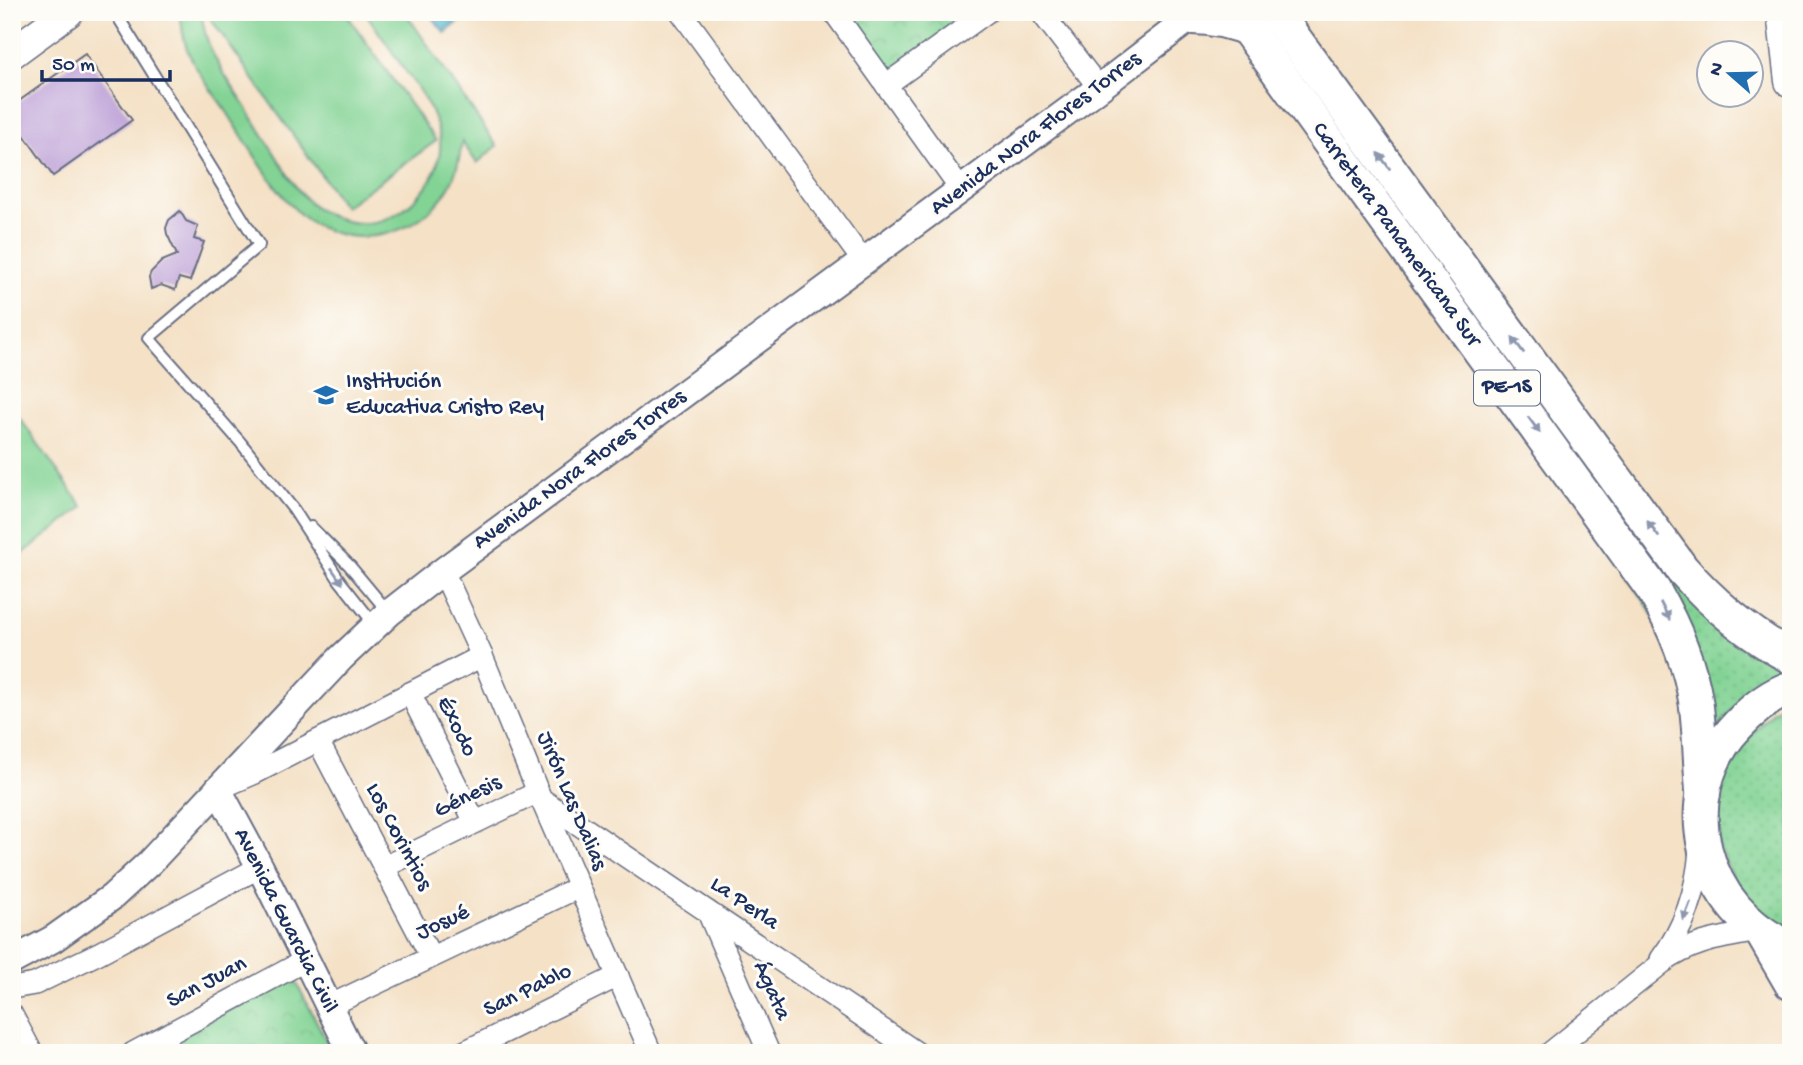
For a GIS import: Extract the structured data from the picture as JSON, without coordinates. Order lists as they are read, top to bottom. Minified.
{"streets":{"highway":["Carretera Panamericana Sur","PE-1S"],"street":["Avenida Nora Flores Torres","Éxodo","Génesis","Jirón Las Dalias","Los Corintios","La Perla","Avenida Guardia Civil","Josué","San Juan","San Pablo","Ágata"]},"crossings":[["Avenida Nora Flores Torres","Carretera Panamericana Sur"],["Avenida Nora Flores Torres","Jirón Las Dalias"],["Avenida Nora Flores Torres","Avenida Guardia Civil"],["Carretera Panamericana Sur","PE-1S"],["Éxodo","Génesis"],["Génesis","Jirón Las Dalias"],["Génesis","Los Corintios"],["Génesis","La Perla"],["Jirón Las Dalias","La Perla"],["Jirón Las Dalias","Josué"],["Jirón Las Dalias","San Pablo"],["Los Corintios","Josué"],["La Perla","Ágata"],["Avenida Guardia Civil","Josué"],["Avenida Guardia Civil","San Juan"]],"places":{"school or university":["Institución Educativa Cristo Rey"]},"scale_bar":"50 m","north":"left"}
